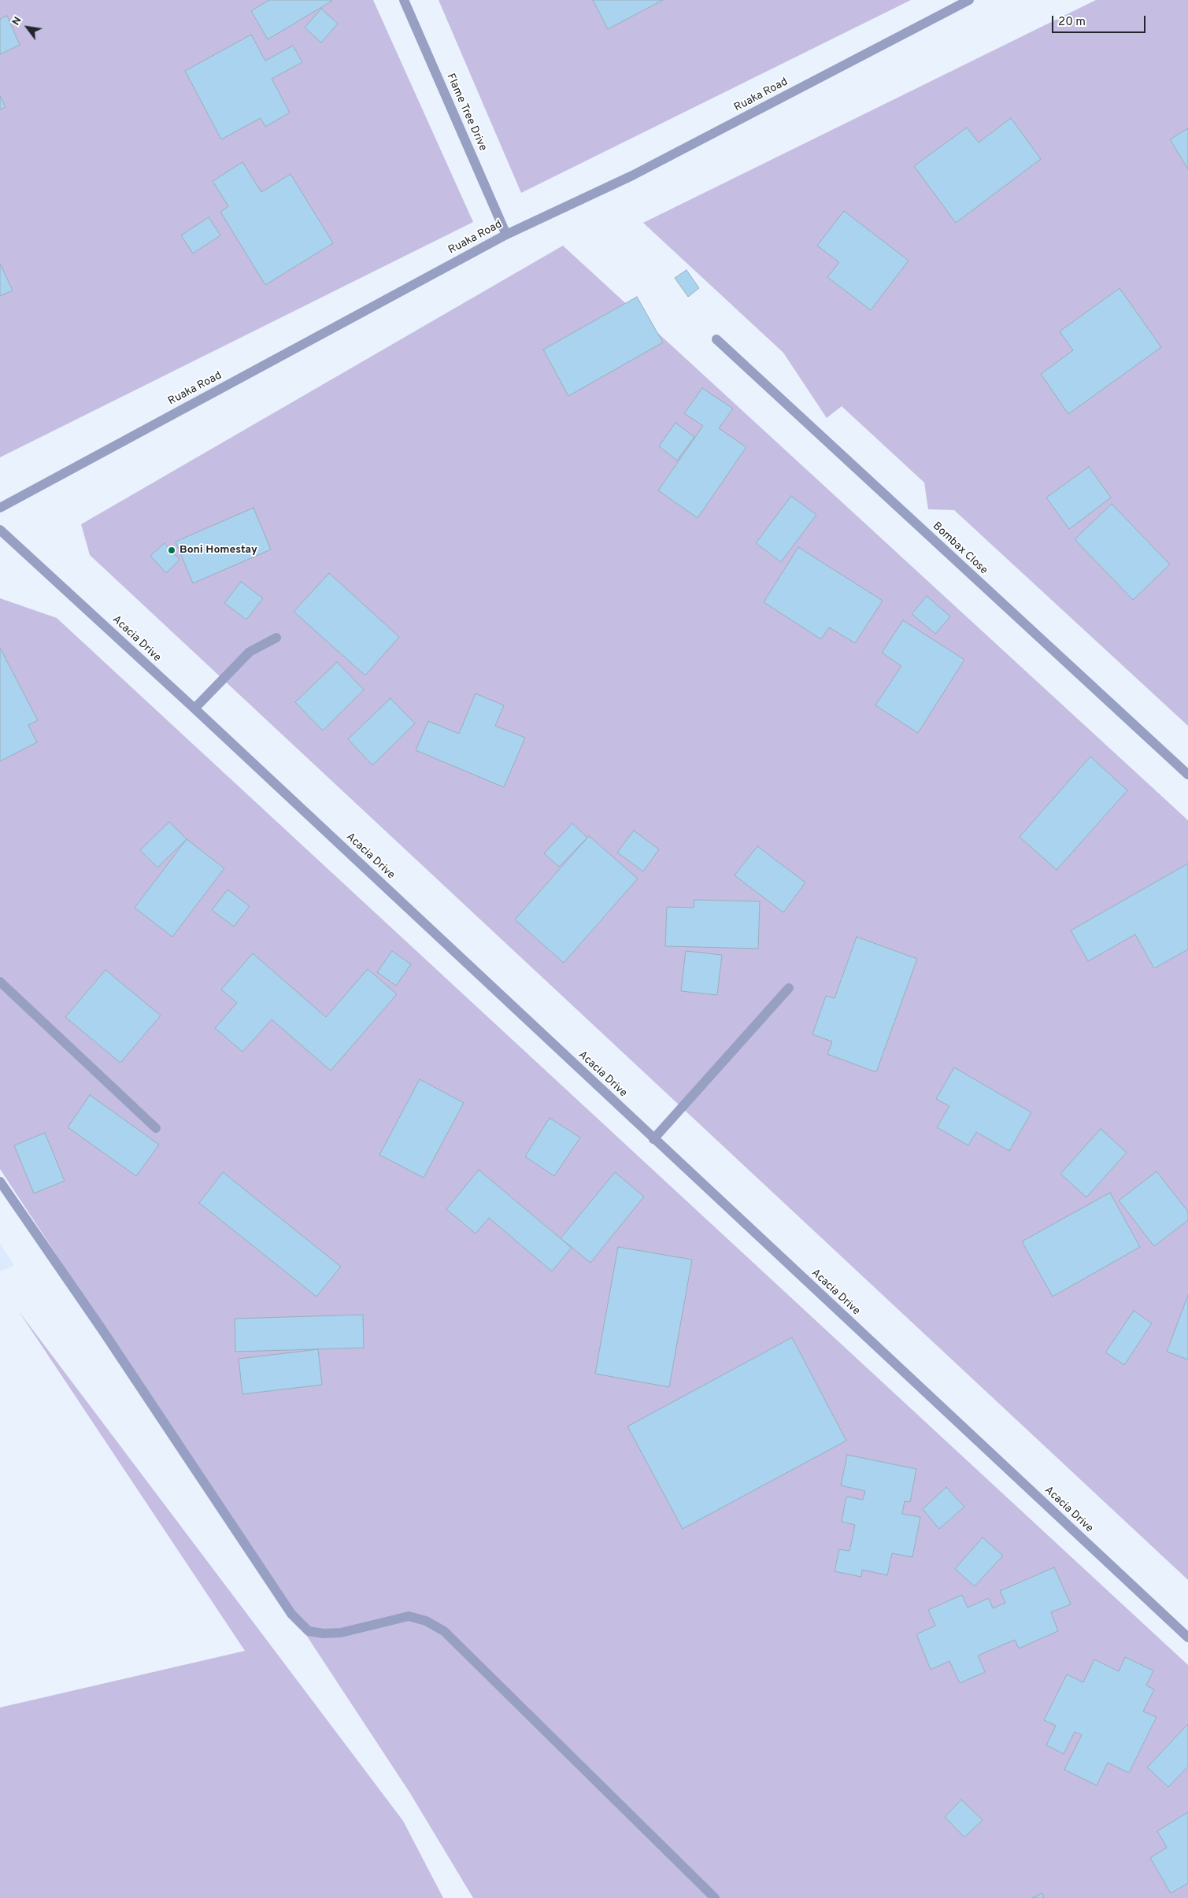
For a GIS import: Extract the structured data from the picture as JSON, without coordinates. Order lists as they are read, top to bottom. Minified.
{"streets":{"street":["Ruaka Road","Flame Tree Drive","Bombax Close","Acacia Drive"]},"crossings":[["Ruaka Road","Flame Tree Drive"]],"places":["Boni Homestay"],"scale_bar":"20 m","north":"top left"}
